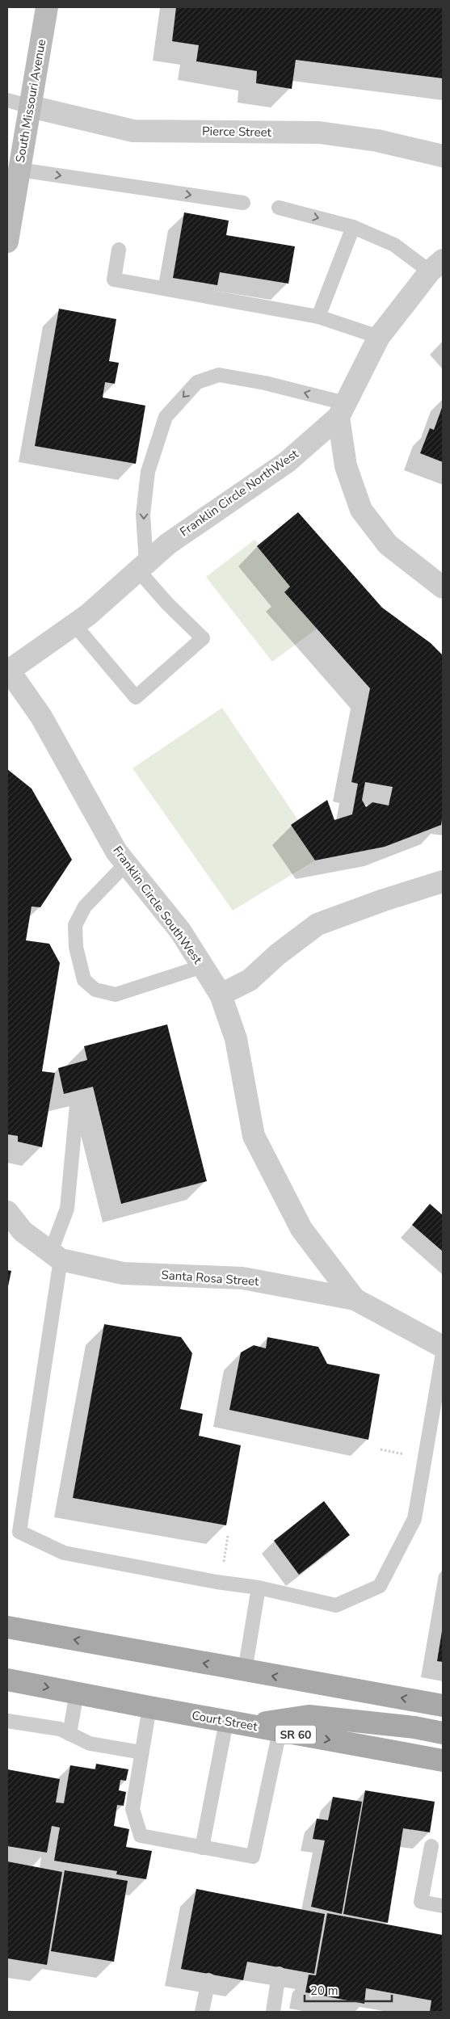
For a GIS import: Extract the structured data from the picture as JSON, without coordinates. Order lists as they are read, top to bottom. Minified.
{"streets":{"main road":["South Missouri Avenue","Court Street","SR 60"],"street":["Pierce Street","Franklin Circle NorthWest","Franklin Circle SouthWest","Santa Rosa Street"]},"crossings":[["South Missouri Avenue","Pierce Street"],["Franklin Circle NorthWest","Franklin Circle SouthWest"],["Franklin Circle SouthWest","Santa Rosa Street"]],"scale_bar":"20 m"}
